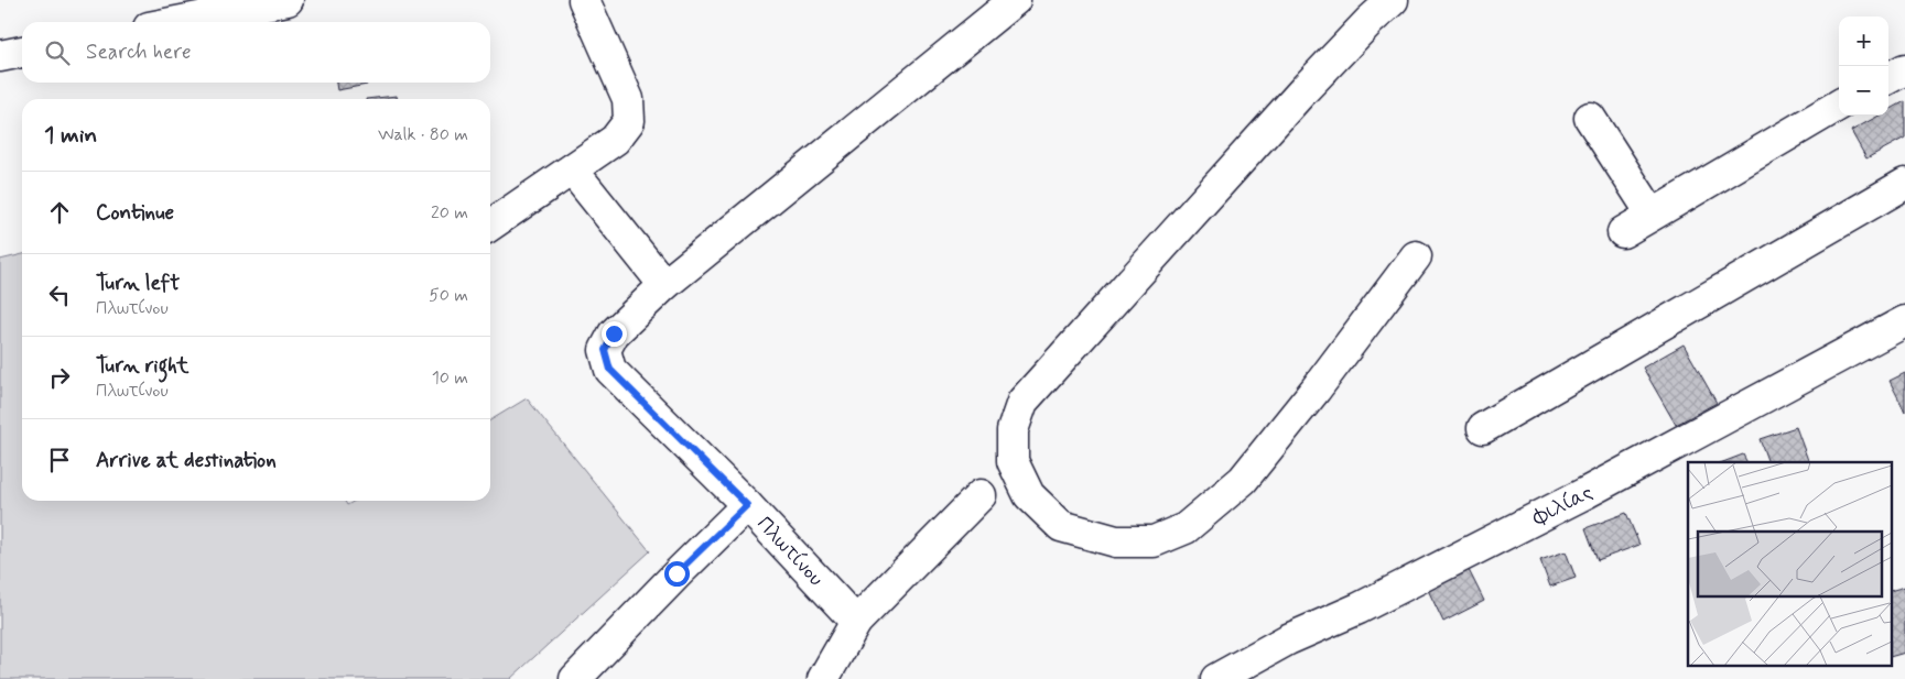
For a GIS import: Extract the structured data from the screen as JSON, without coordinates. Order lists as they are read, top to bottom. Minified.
{"streets":{"street":["Φιλίας","Πλωτίνου"]},"page":{"map_buttons":["+","−"],"search":"Search here","heading":["1 min","Walk · 80 m"],"list":[["Continue","20 m"],["Turn left","Πλωτίνου","50 m"],["Turn right","Πλωτίνου","10 m"],"Arrive at destination"]}}
